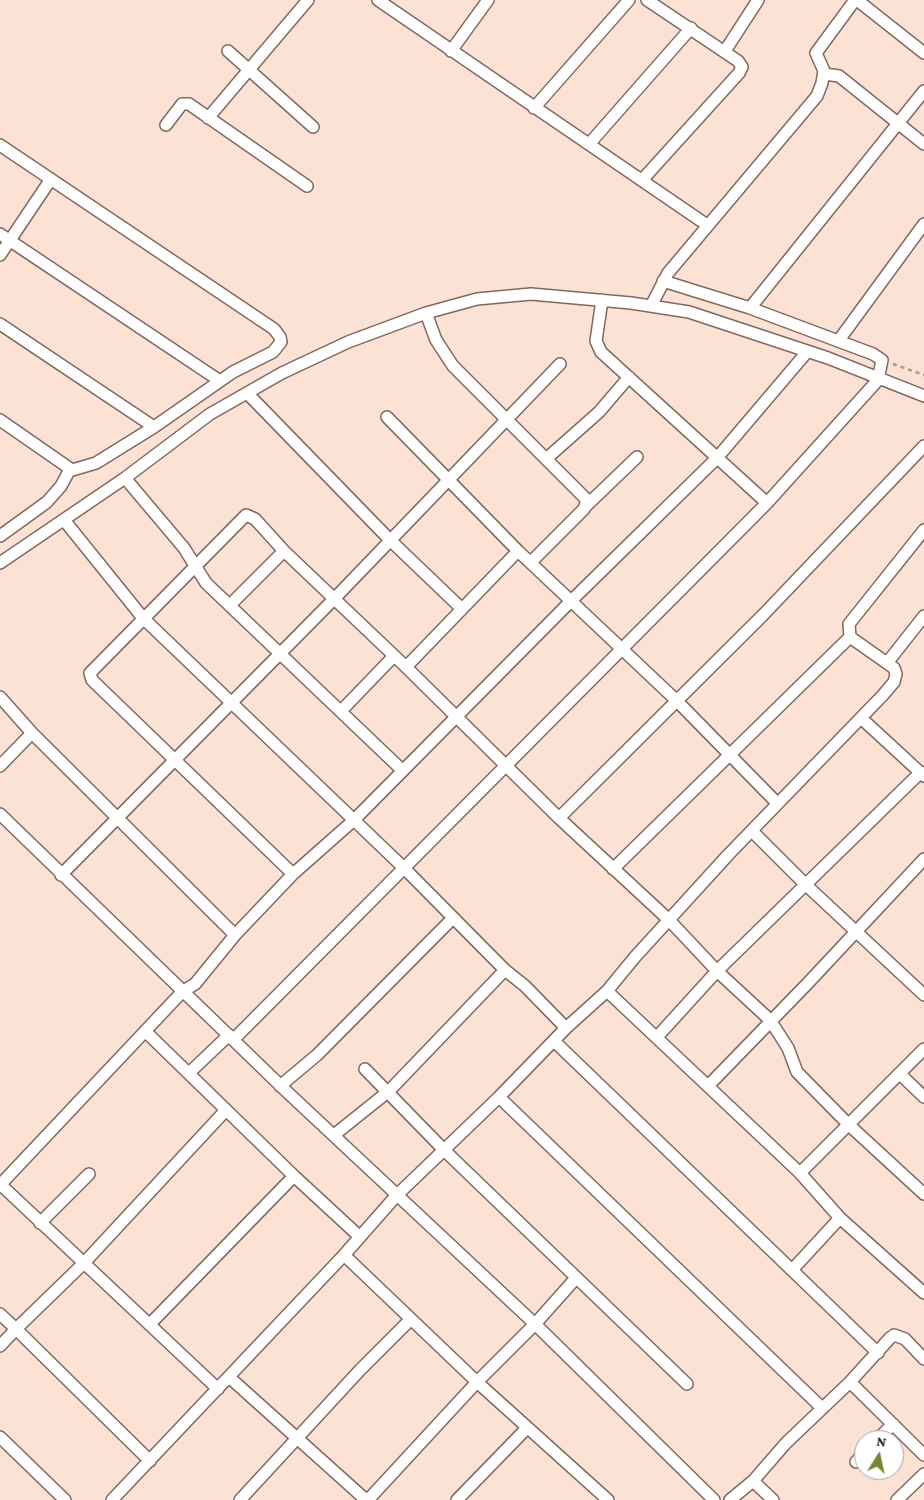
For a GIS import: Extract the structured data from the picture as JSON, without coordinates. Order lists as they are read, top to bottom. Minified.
{"north":"top"}
